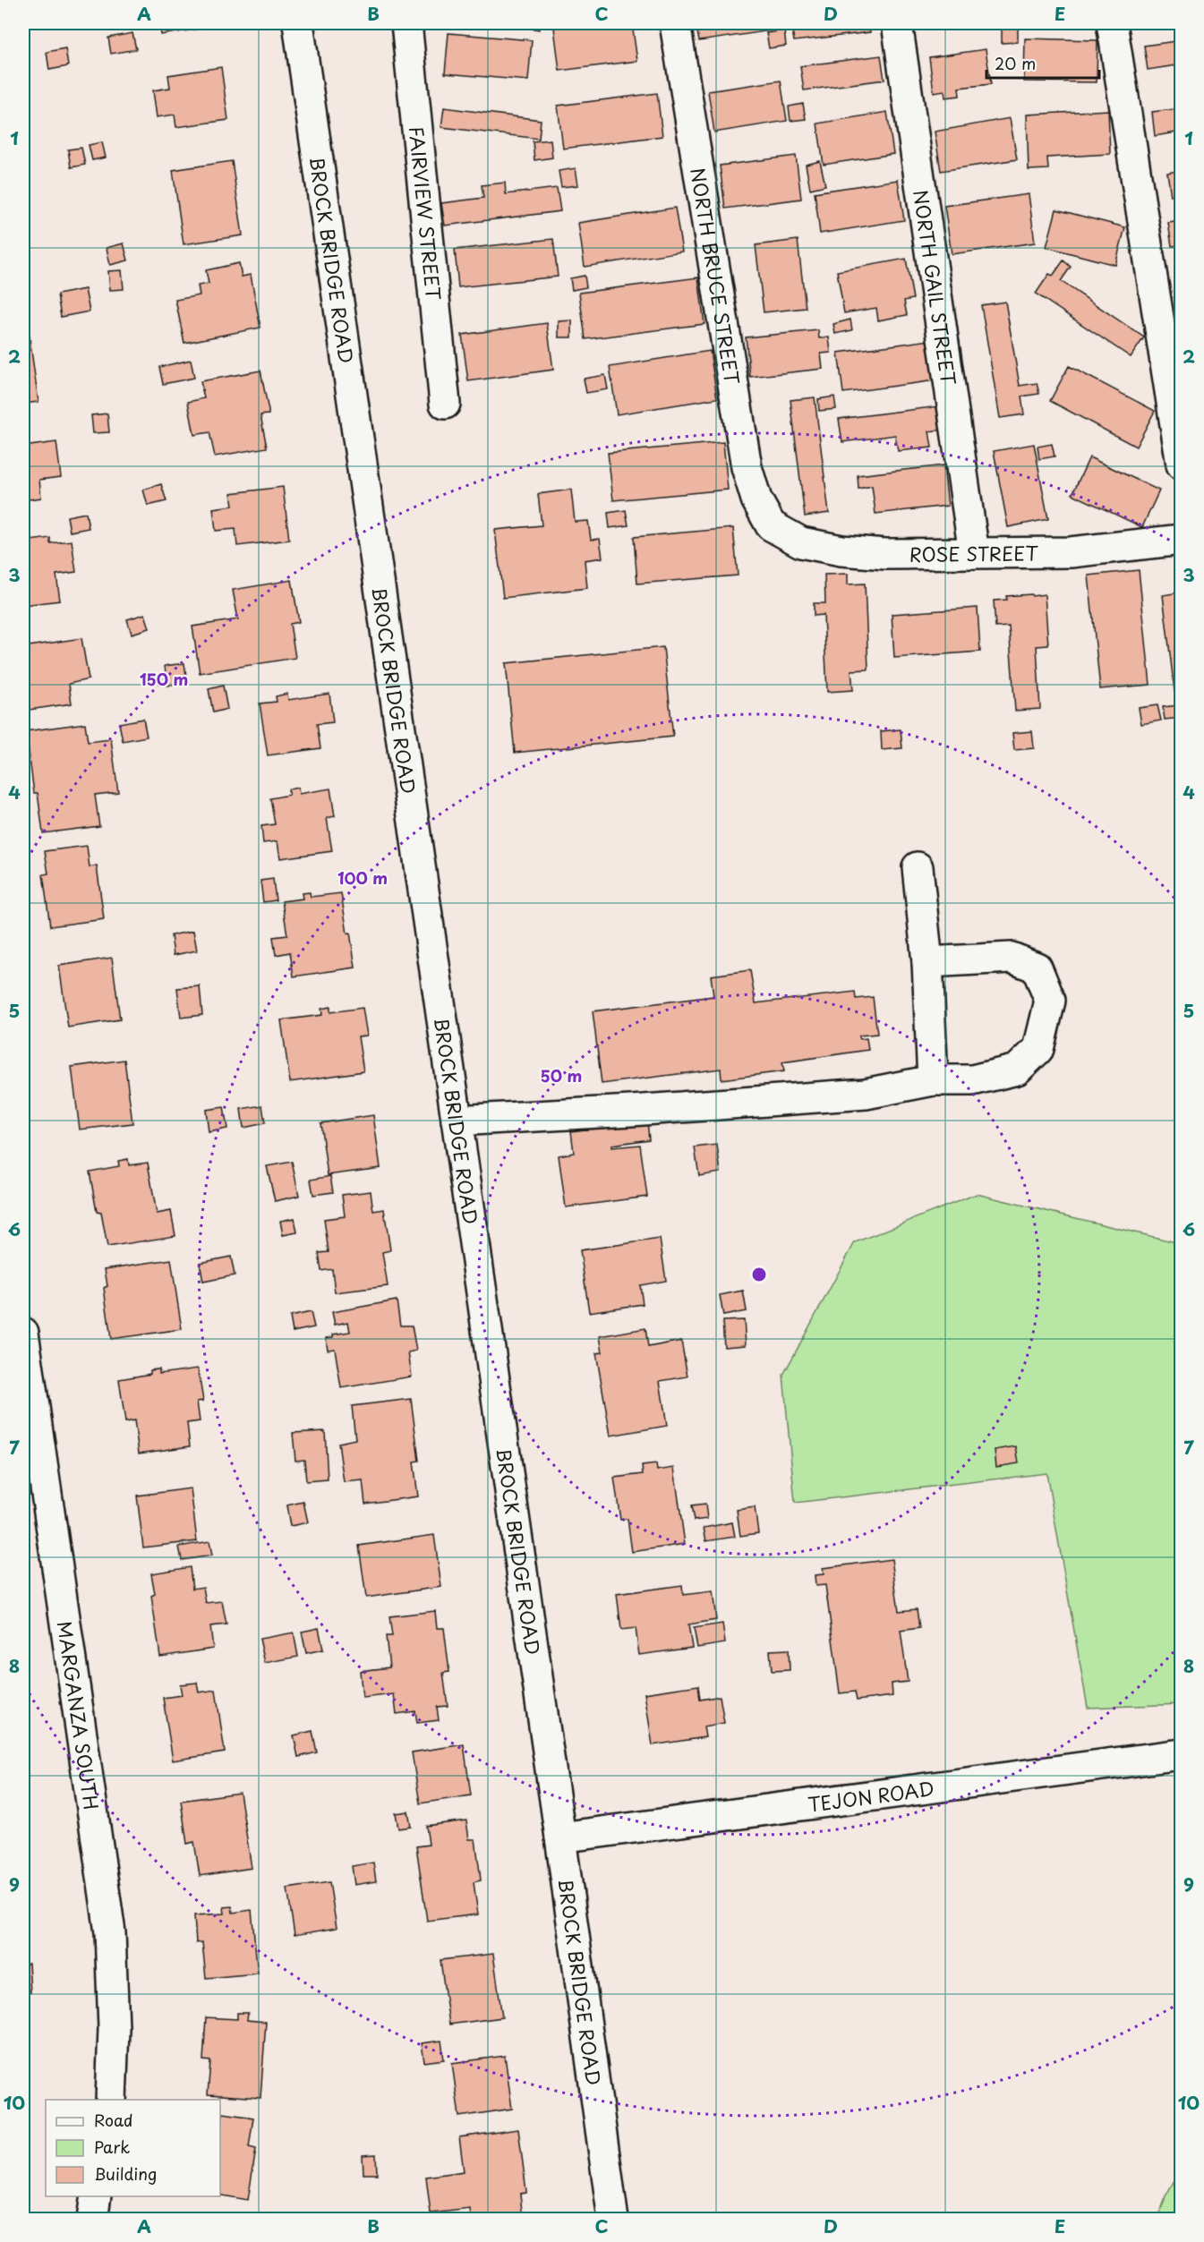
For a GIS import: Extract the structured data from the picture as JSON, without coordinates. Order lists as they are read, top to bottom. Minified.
{"streets":{"street":["FAIRVIEW STREET","BROCK BRIDGE ROAD","NORTH BRUCE STREET","NORTH GAIL STREET","ROSE STREET","MARGANZA SOUTH","TEJON ROAD"]},"crossings":[["BROCK BRIDGE ROAD","TEJON ROAD"],["NORTH BRUCE STREET","ROSE STREET"],["NORTH GAIL STREET","ROSE STREET"]],"legend":["Road","Park","Building"],"scale_bar":"20 m","grid":{"columns":["A","B","C","D","E"],"rows":["1","2","3","4","5","6","7","8","9","10"]},"rings":["150 m","100 m","50 m"]}
